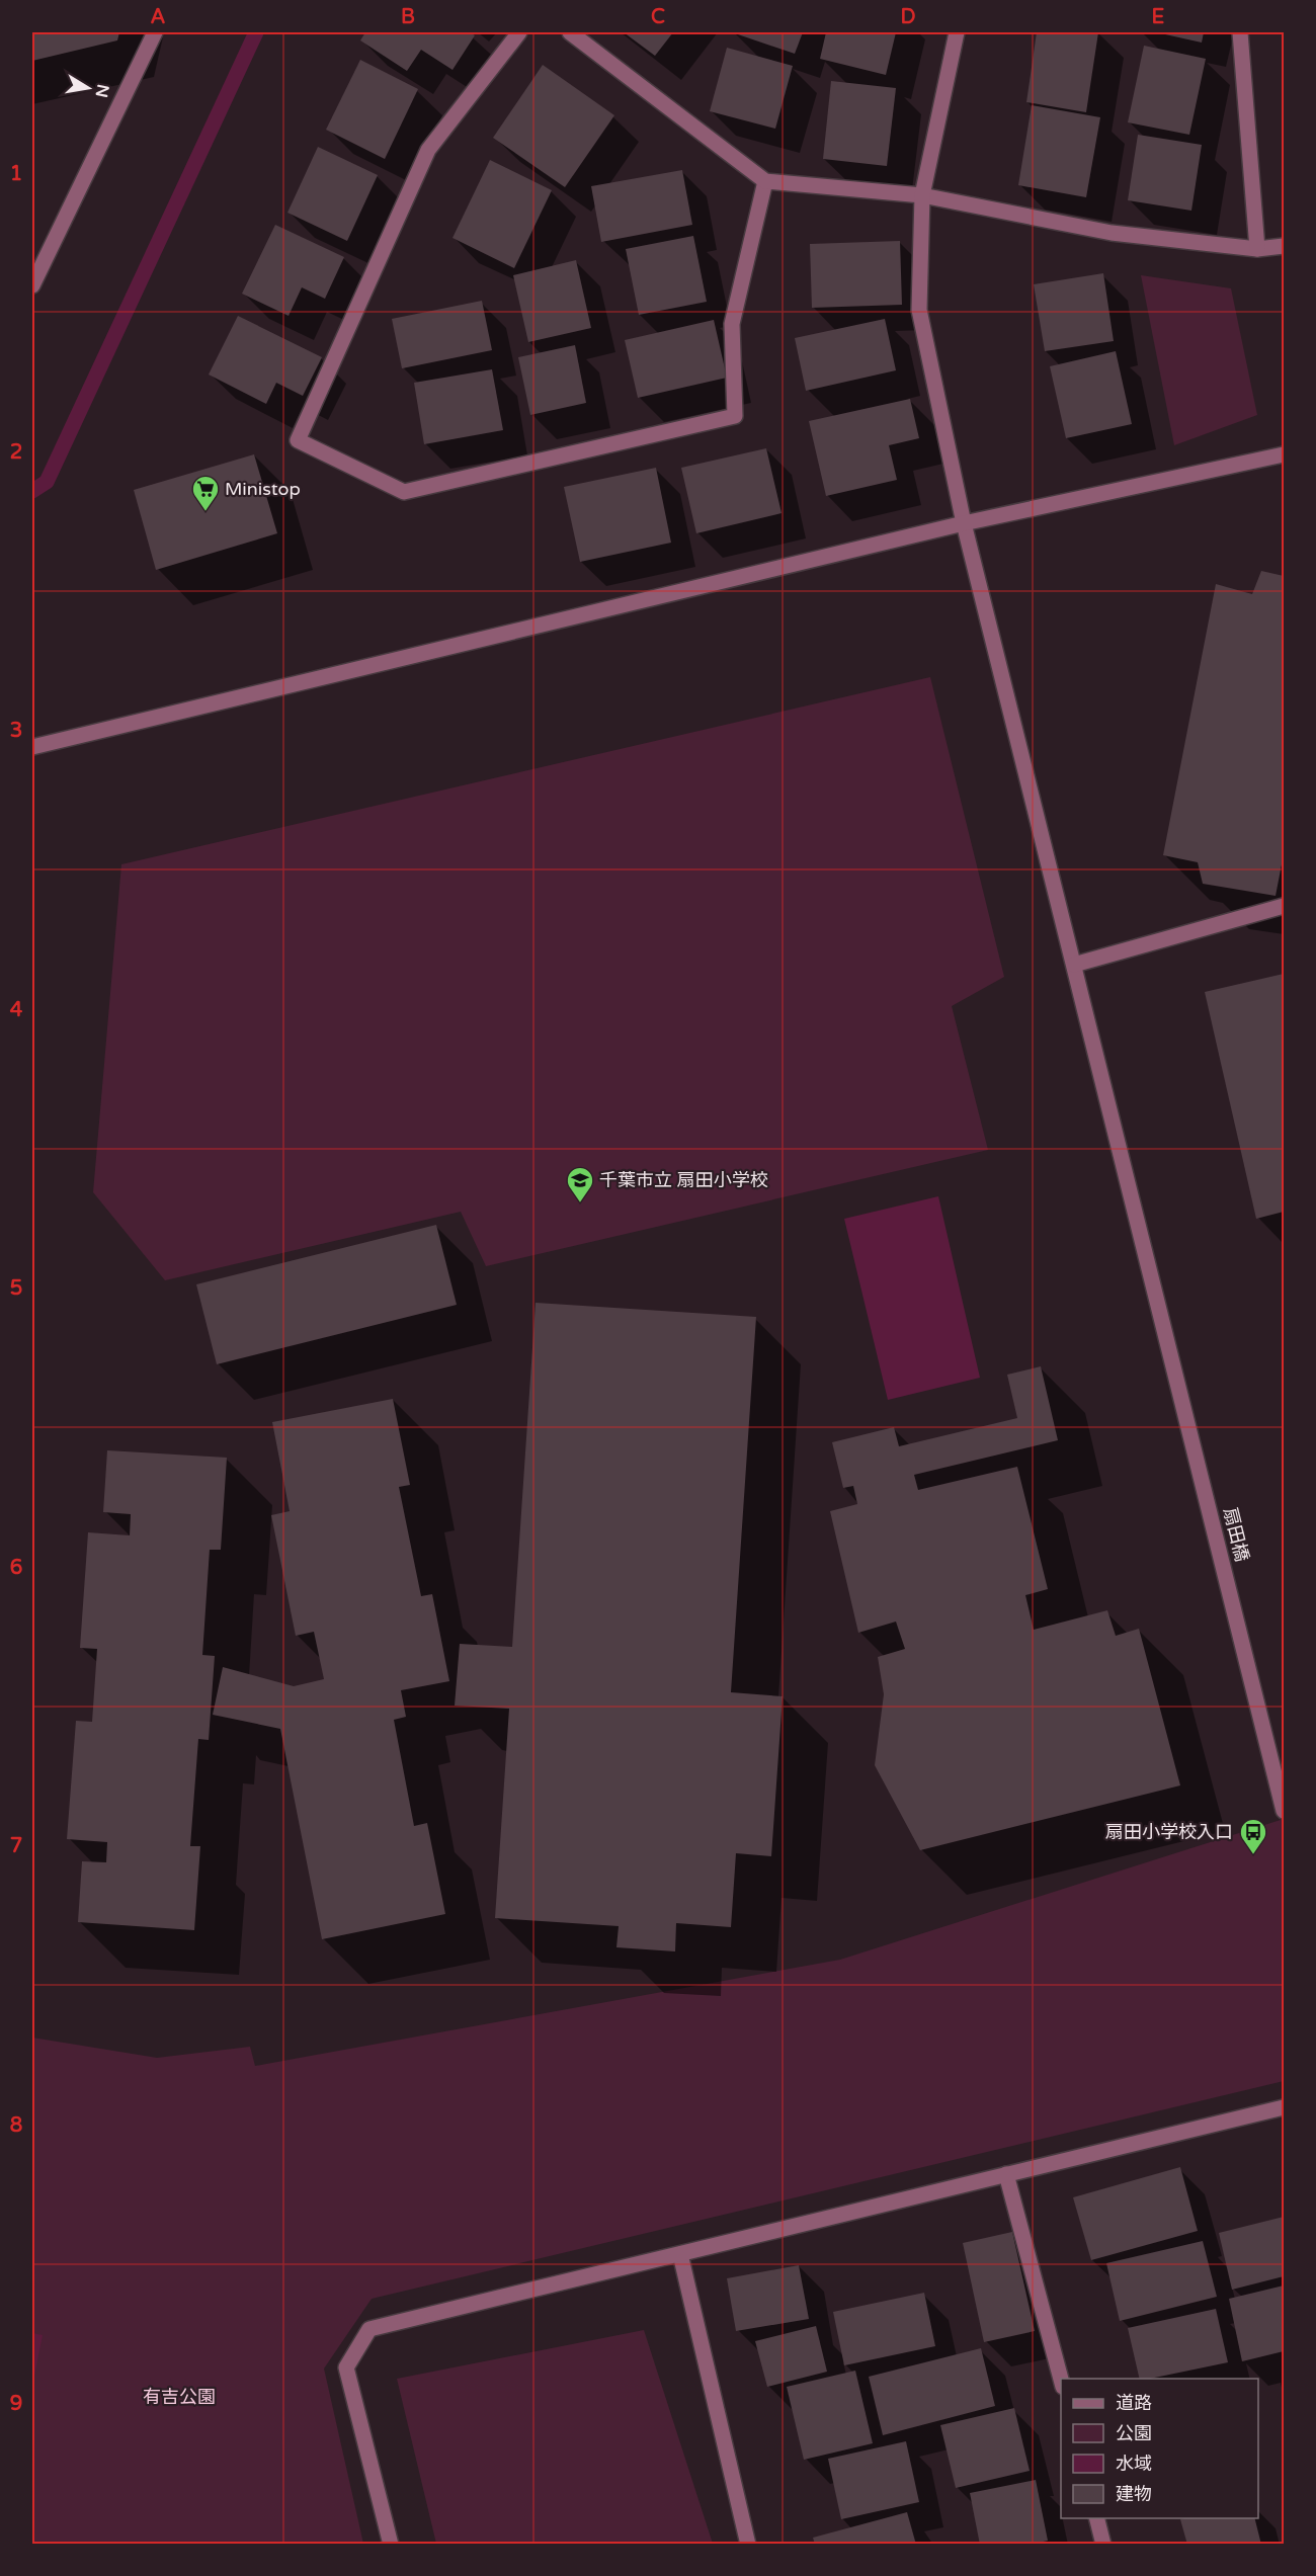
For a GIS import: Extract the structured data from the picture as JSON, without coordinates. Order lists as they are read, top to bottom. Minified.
{"streets":{"street":["扇田橋"]},"parks":["有吉公園"],"places":{"supermarket":["Ministop"],"school or university":["千葉市立 扇田小学校"],"bus stop":["扇田小学校入口"]},"legend":["道路","公園","水域","建物"],"north":"right","grid":{"columns":["A","B","C","D","E"],"rows":["1","2","3","4","5","6","7","8","9"]}}
